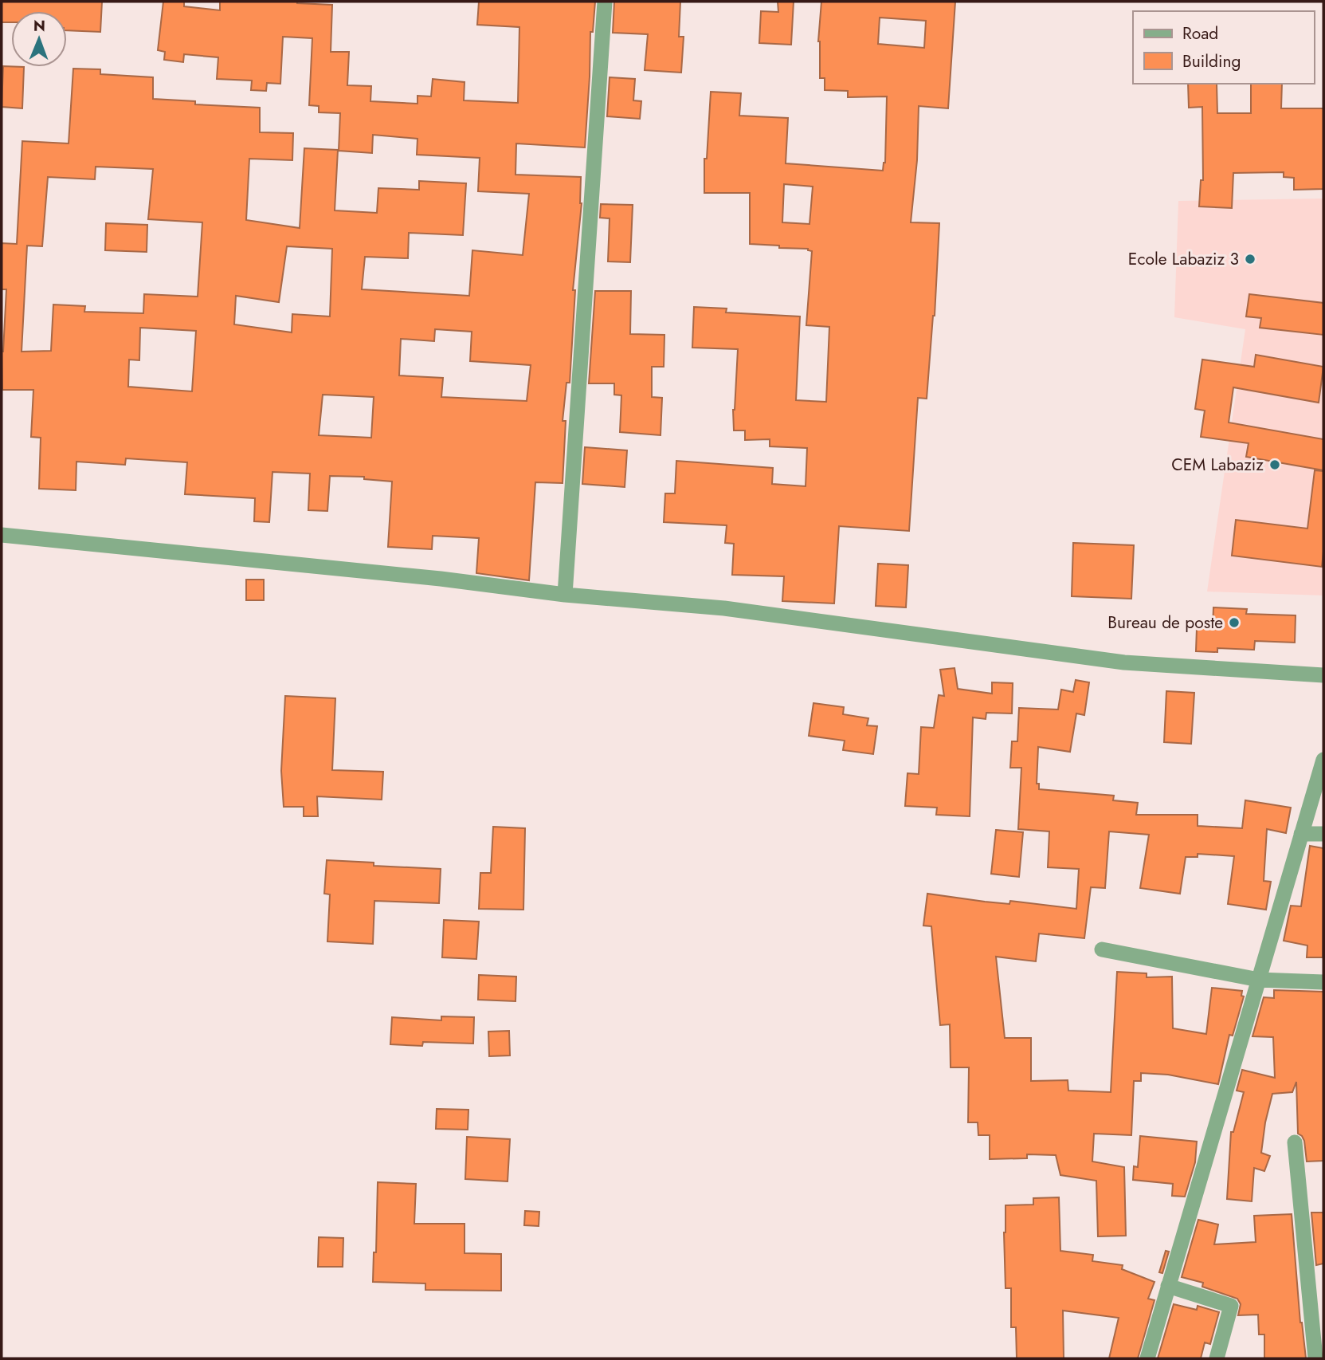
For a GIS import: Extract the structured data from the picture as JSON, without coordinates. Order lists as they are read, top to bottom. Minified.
{"places":["Ecole Labaziz 3","CEM Labaziz","Bureau de poste"],"legend":["Road","Building"],"north":"top"}
